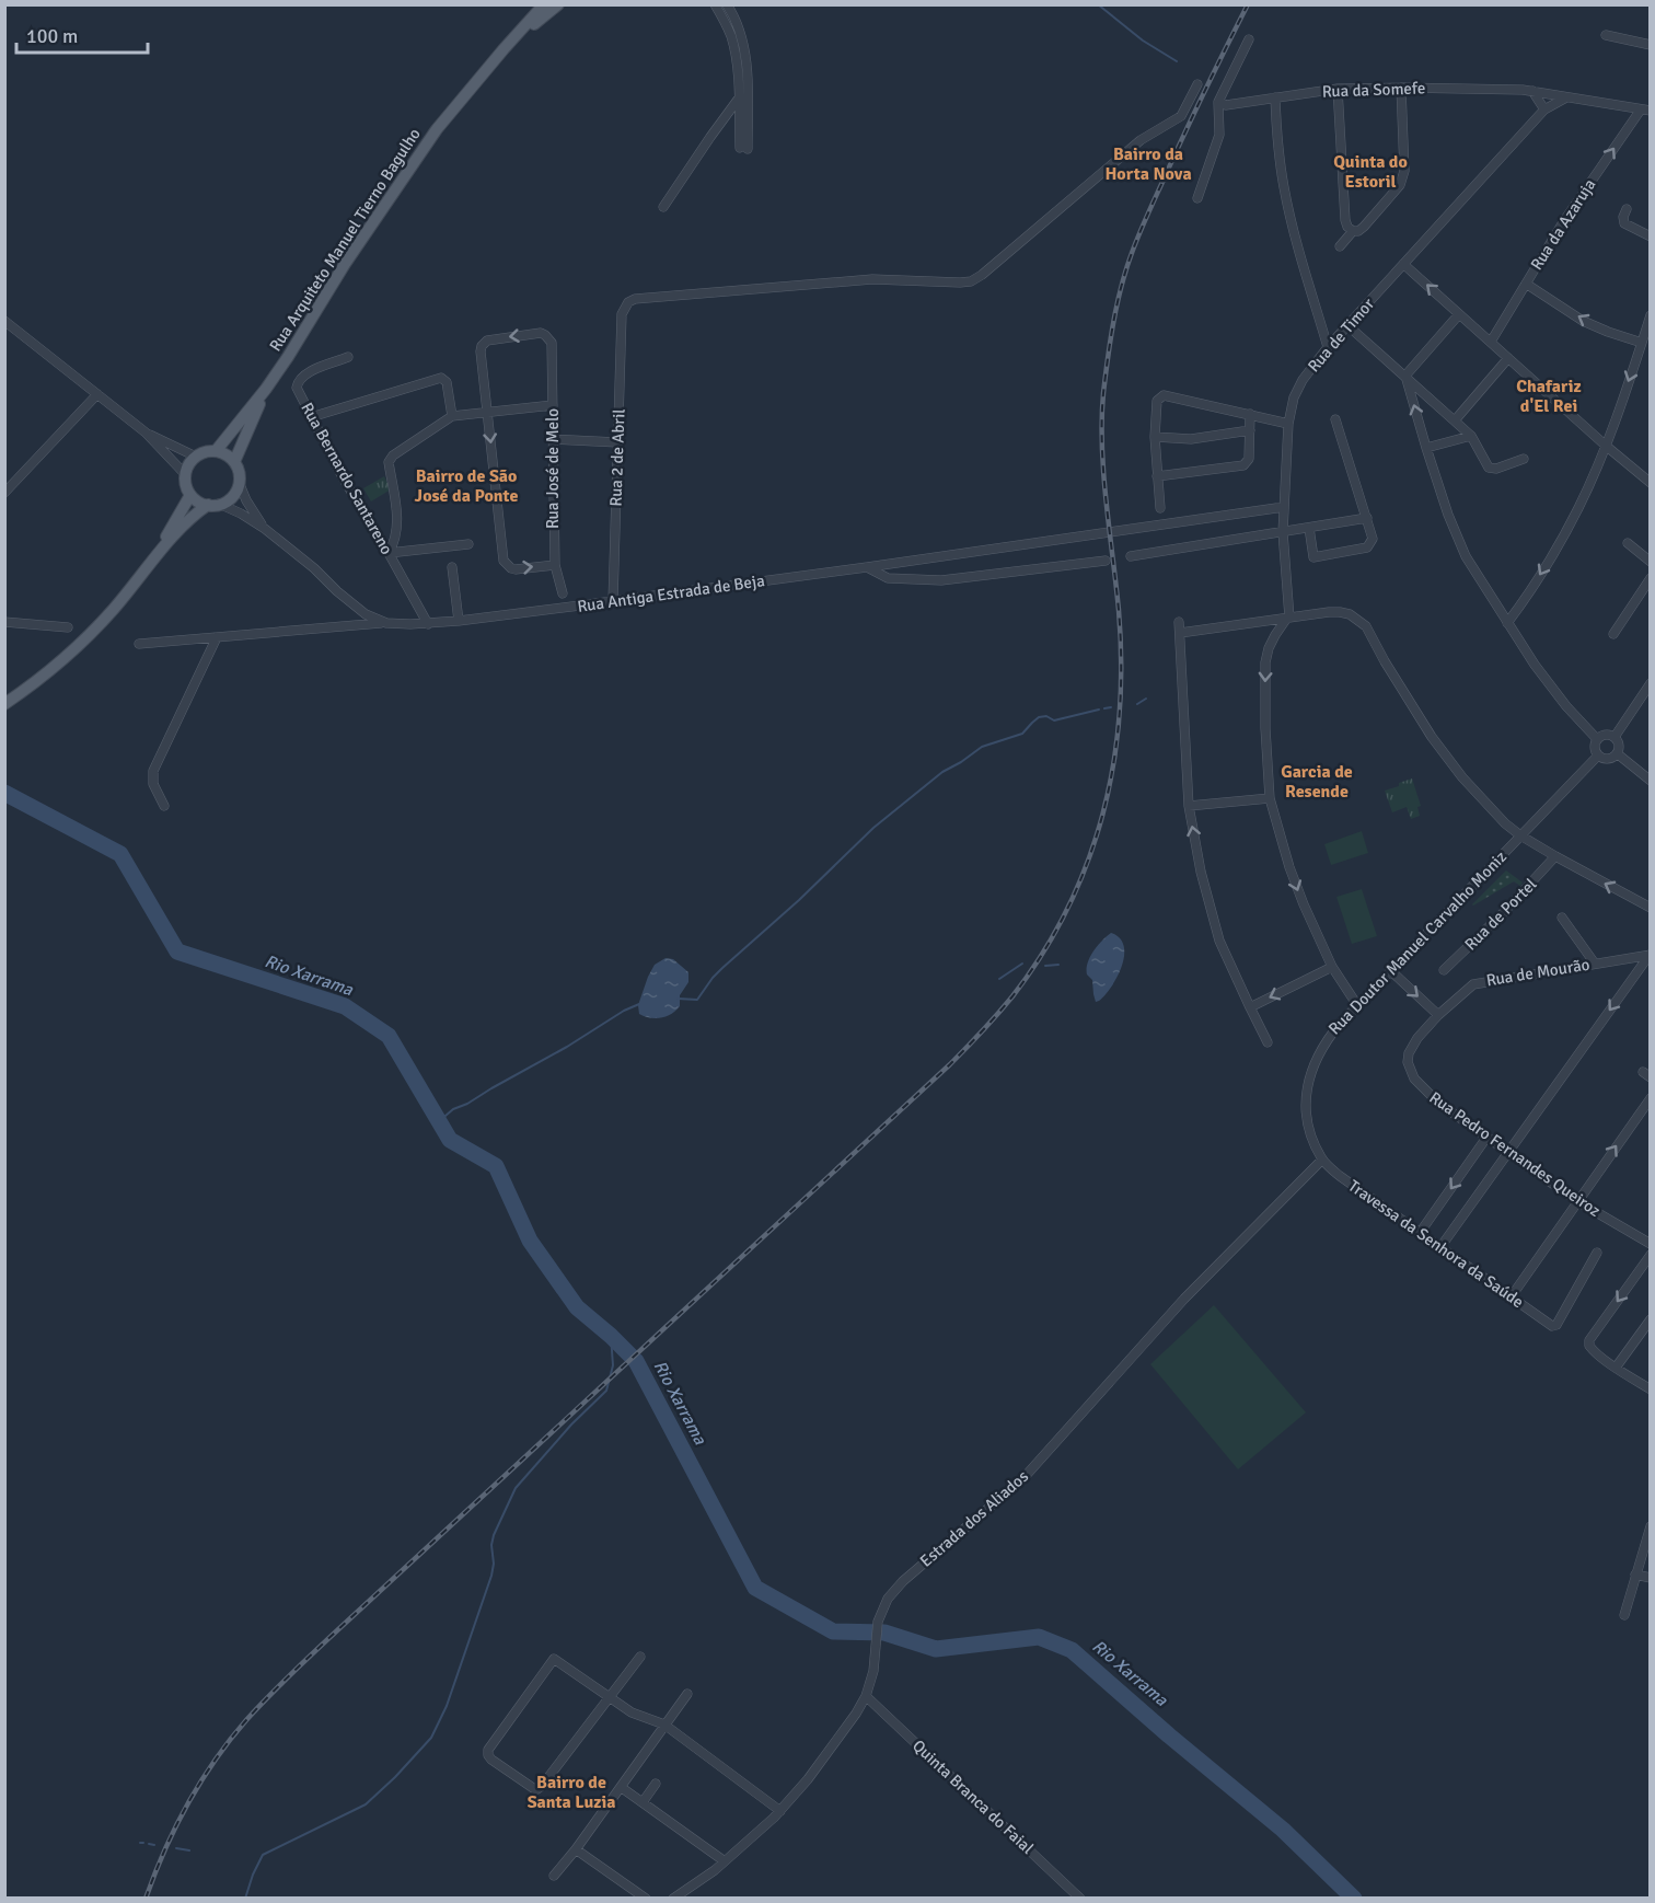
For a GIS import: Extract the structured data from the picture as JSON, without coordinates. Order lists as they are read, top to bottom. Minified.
{"streets":{"main road":["Rua Arquiteto Manuel Tierno Bagulho"],"street":["Rua da Somefe","Rua da Azaruja","Rua de Timor","Rua 2 de Abril","Rua José de Melo","Rua Bernardo Santareno","Rua Antiga Estrada de Beja","Rua de Portel","Rua Doutor Manuel Carvalho Moniz","Rua de Mourão","Rua Pedro Fernandes Queiroz","Travessa da Senhora da Saúde","Estrada dos Aliados","Quinta Branca do Faial"]},"crossings":[["Rua da Somefe","Rua da Azaruja"],["Rua da Somefe","Rua de Timor"],["Rua 2 de Abril","Rua Antiga Estrada de Beja"],["Rua Bernardo Santareno","Rua Antiga Estrada de Beja"],["Rua Doutor Manuel Carvalho Moniz","Travessa da Senhora da Saúde"],["Rua Doutor Manuel Carvalho Moniz","Estrada dos Aliados"],["Rua de Mourão","Rua Pedro Fernandes Queiroz"],["Travessa da Senhora da Saúde","Estrada dos Aliados"],["Estrada dos Aliados","Quinta Branca do Faial"]],"one_way":["Rua da Azaruja"],"districts":["Bairro da Horta Nova","Quinta do Estoril","Chafariz d'El Rei","Bairro de São José da Ponte","Garcia de Resende","Bairro de Santa Luzia"],"water":["Rio Xarrama"],"scale_bar":"100 m"}
